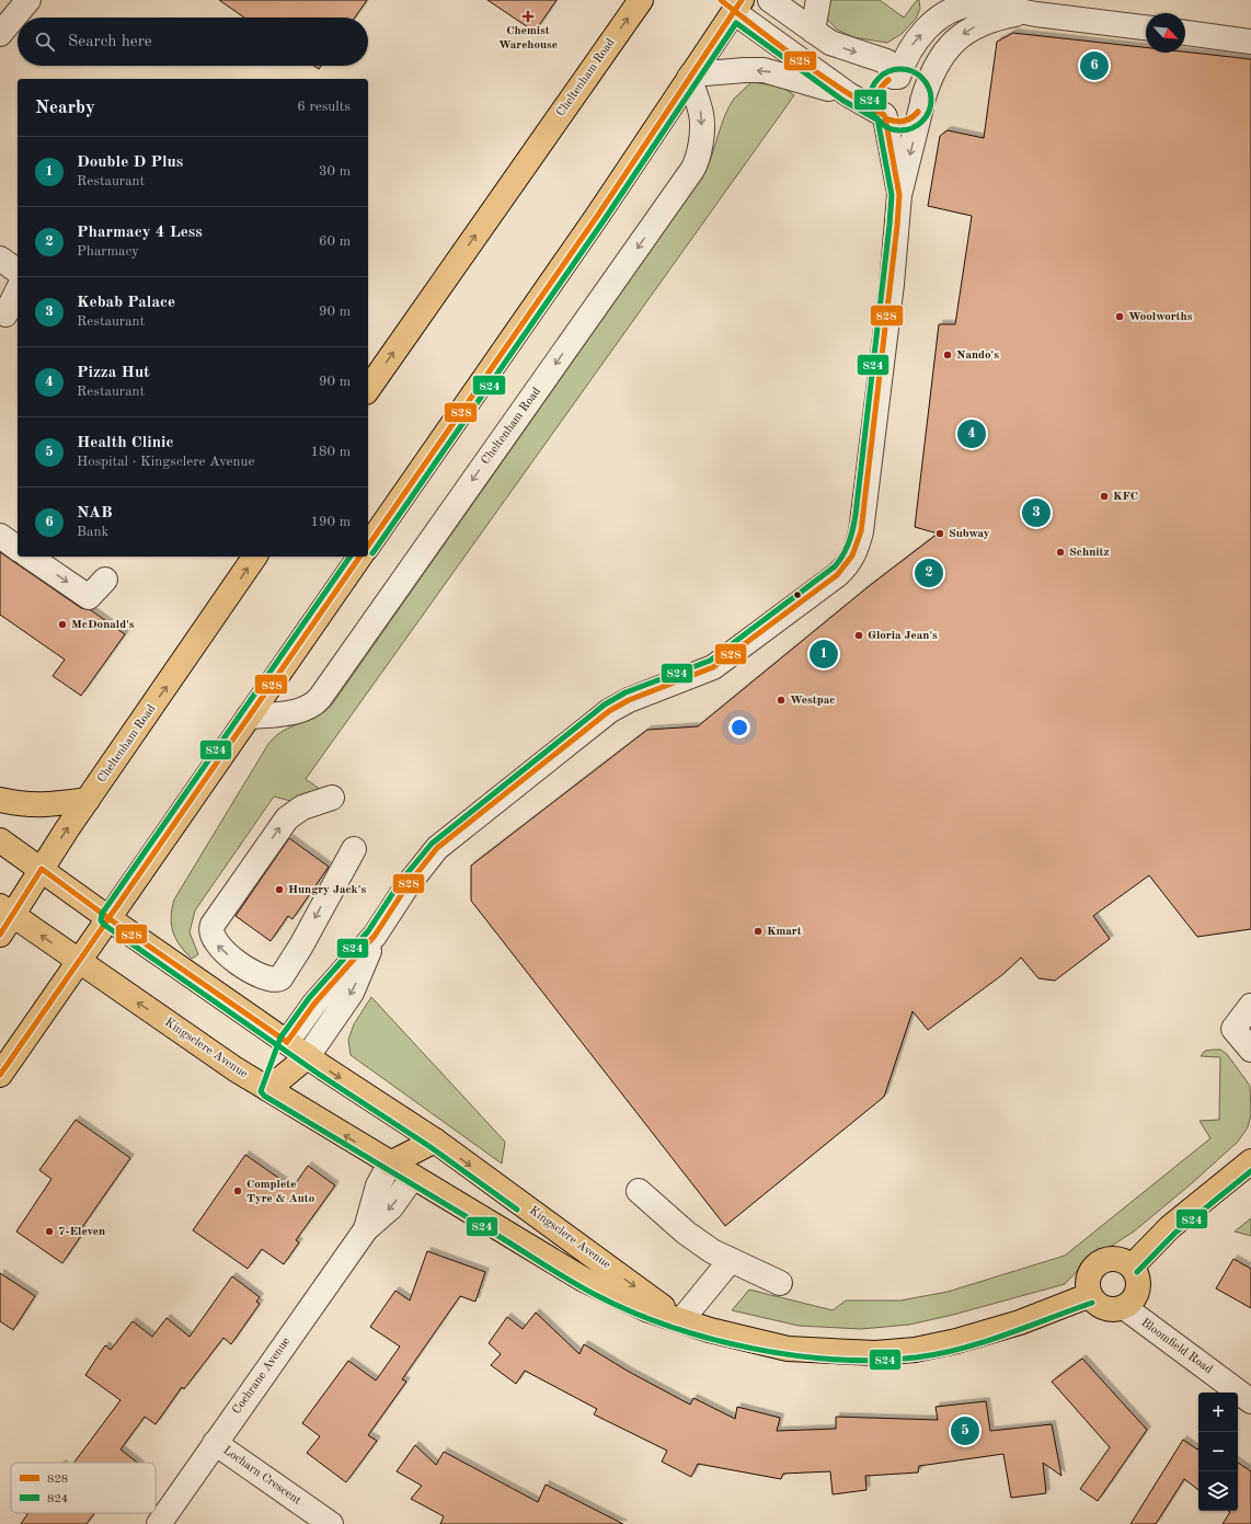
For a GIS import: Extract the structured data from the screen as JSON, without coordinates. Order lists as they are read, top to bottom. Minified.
{"streets":{"main road":["Cheltenham Road","Kingsclere Avenue"],"street":["Bloomfield Road","Cochrane Avenue","Locharn Crescent"]},"crossings":[["Cheltenham Road","Kingsclere Avenue"],["Kingsclere Avenue","Bloomfield Road"],["Kingsclere Avenue","Cochrane Avenue"],["Cochrane Avenue","Locharn Crescent"]],"places":{"health":["Chemist Warehouse"],"other":["Woolworths","Nando's","KFC","Subway","Schnitz","McDonald's","Gloria Jean's","Westpac","Hungry Jack's","Kmart","Complete Tyre & Auto","7-Eleven"]},"lines":["transit line 828","transit line 824"],"legend":["828","824"],"north":"bottom right","page":{"search":"Search here","pins":["6","4","3","2","1","5"],"heading":["Nearby","6 results"],"list":[{"mark":"1","name":"Double D Plus","note":"Restaurant","value":"30 m"},{"mark":"2","name":"Pharmacy 4 Less","note":"Pharmacy","value":"60 m"},{"mark":"3","name":"Kebab Palace","note":"Restaurant","value":"90 m"},{"mark":"4","name":"Pizza Hut","note":"Restaurant","value":"90 m"},{"mark":"5","name":"Health Clinic","note":"Hospital · Kingsclere Avenue","value":"180 m"},{"mark":"6","name":"NAB","note":"Bank","value":"190 m"}],"map_buttons":["+","−"]}}
